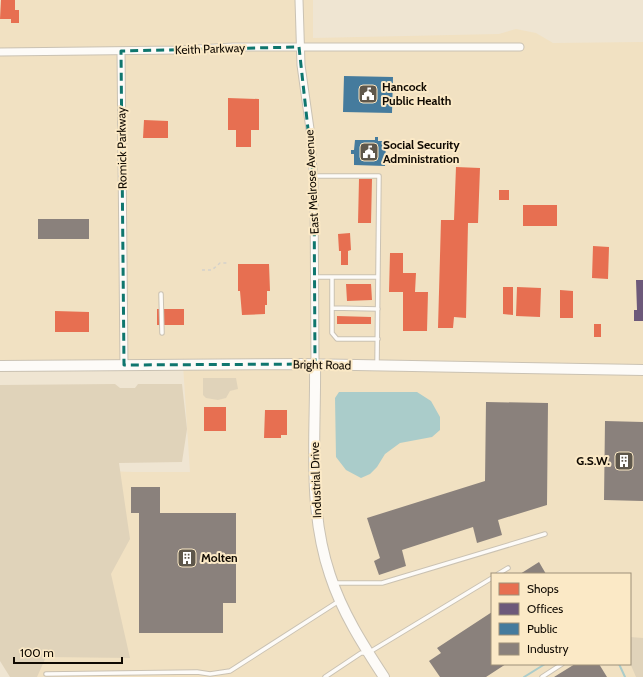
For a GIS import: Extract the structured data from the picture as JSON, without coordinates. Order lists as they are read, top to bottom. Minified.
{"streets":{"main road":["Bright Road","Industrial Drive"],"street":["Keith Parkway","Romick Parkway","East Melrose Avenue"]},"crossings":[["Keith Parkway","Romick Parkway"],["Keith Parkway","East Melrose Avenue"],["Romick Parkway","Bright Road"],["East Melrose Avenue","Bright Road"],["East Melrose Avenue","Industrial Drive"],["Bright Road","Industrial Drive"]],"places":{"public building":["Hancock Public Health","Social Security Administration"],"building":["G.S.W.","Molten"]},"legend":["Shops","Offices","Public","Industry"],"scale_bar":"100 m"}
